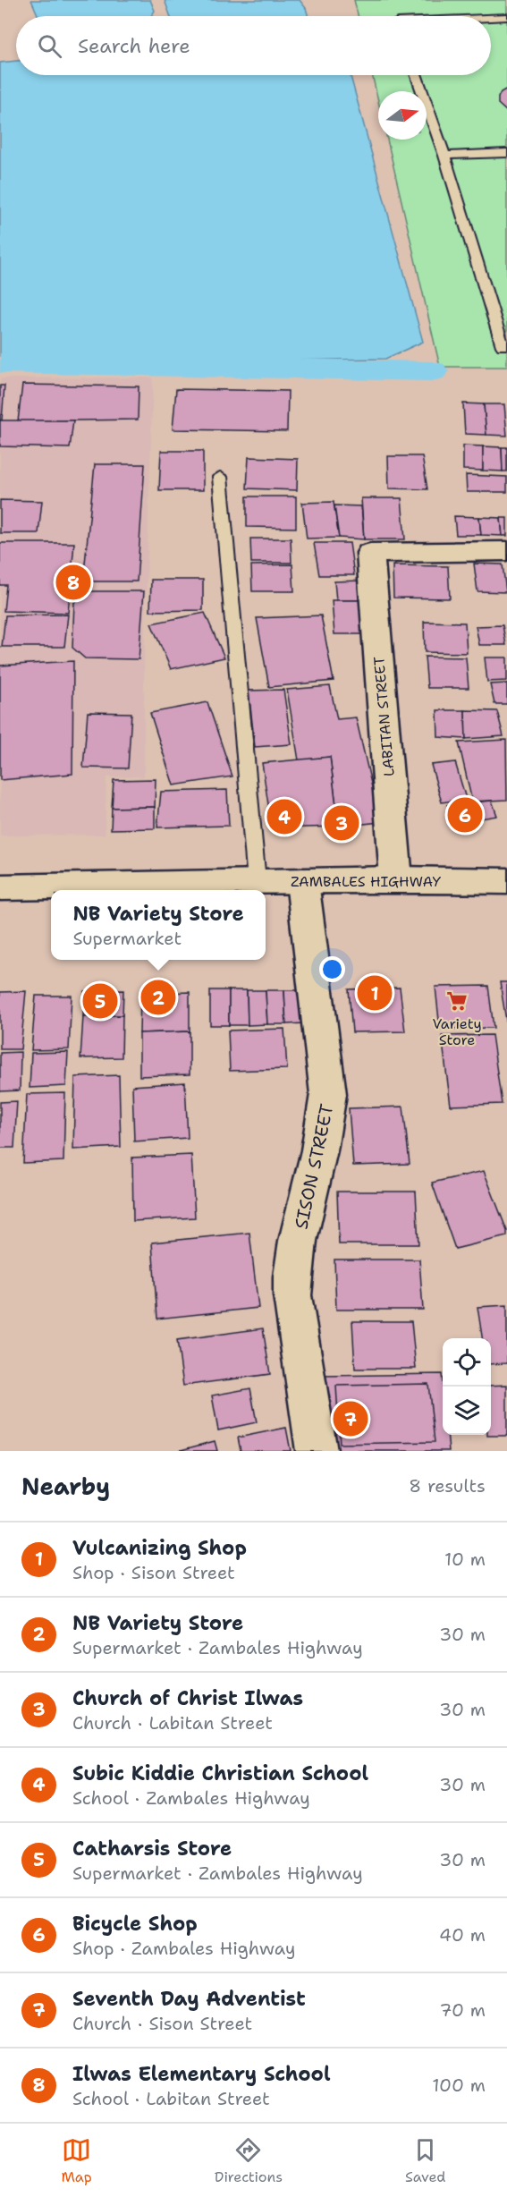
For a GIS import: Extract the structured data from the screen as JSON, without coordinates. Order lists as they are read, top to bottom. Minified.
{"streets":{"street":["LABITAN STREET","ZAMBALES HIGHWAY","SISON STREET"]},"crossings":[["LABITAN STREET","ZAMBALES HIGHWAY"],["ZAMBALES HIGHWAY","SISON STREET"]],"places":{"supermarket":["Variety Store"]},"north":"right","page":{"search":"Search here","pins":["8","6","4","3","1","2","5","7"],"popup":["NB Variety Store","Supermarket"],"heading":["Nearby","8 results"],"list":[{"mark":"1","name":"Vulcanizing Shop","note":"Shop · Sison Street","value":"10 m"},{"mark":"2","name":"NB Variety Store","note":"Supermarket · Zambales Highway","value":"30 m"},{"mark":"3","name":"Church of Christ Ilwas","note":"Church · Labitan Street","value":"30 m"},{"mark":"4","name":"Subic Kiddie Christian School","note":"School · Zambales Highway","value":"30 m"},{"mark":"5","name":"Catharsis Store","note":"Supermarket · Zambales Highway","value":"30 m"},{"mark":"6","name":"Bicycle Shop","note":"Shop · Zambales Highway","value":"40 m"},{"mark":"7","name":"Seventh Day Adventist","note":"Church · Sison Street","value":"70 m"},{"mark":"8","name":"Ilwas Elementary School","note":"School · Labitan Street","value":"100 m"}],"nav":["Map","Directions","Saved"]}}
